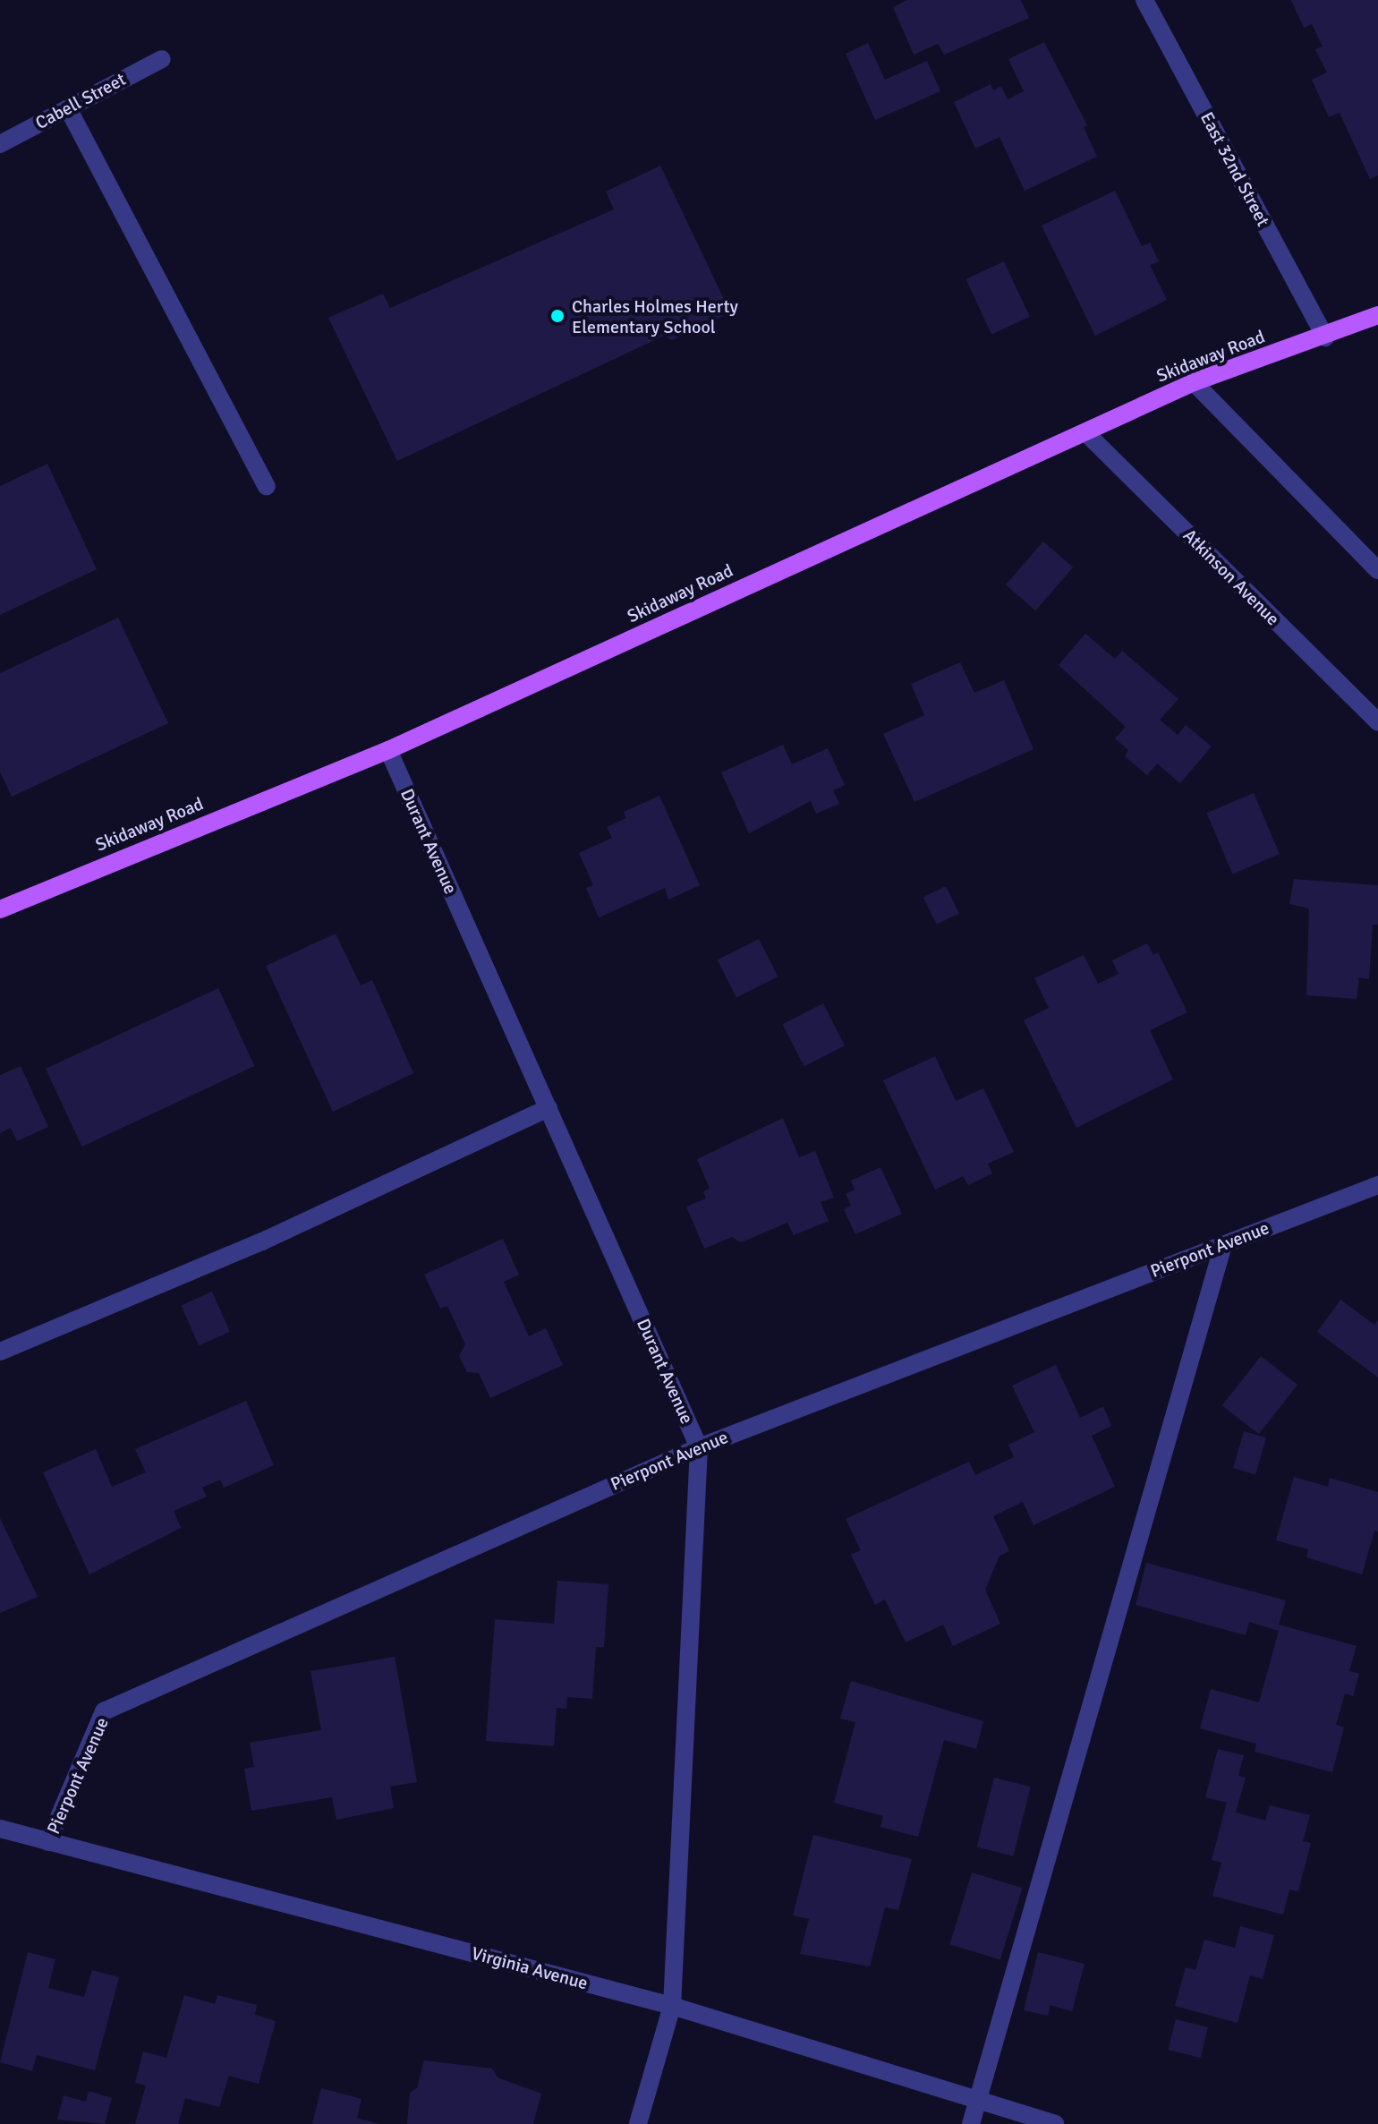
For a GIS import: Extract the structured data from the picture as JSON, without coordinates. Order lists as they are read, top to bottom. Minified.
{"streets":{"main road":["Skidaway Road"],"street":["Cabell Street","East 32nd Street","Atkinson Avenue","Durant Avenue","Pierpont Avenue","Virginia Avenue"]},"crossings":[["East 32nd Street","Skidaway Road"],["Skidaway Road","Atkinson Avenue"],["Skidaway Road","Durant Avenue"],["Durant Avenue","Pierpont Avenue"],["Durant Avenue","Virginia Avenue"],["Pierpont Avenue","Virginia Avenue"]],"places":["Charles Holmes Herty Elementary School"]}
